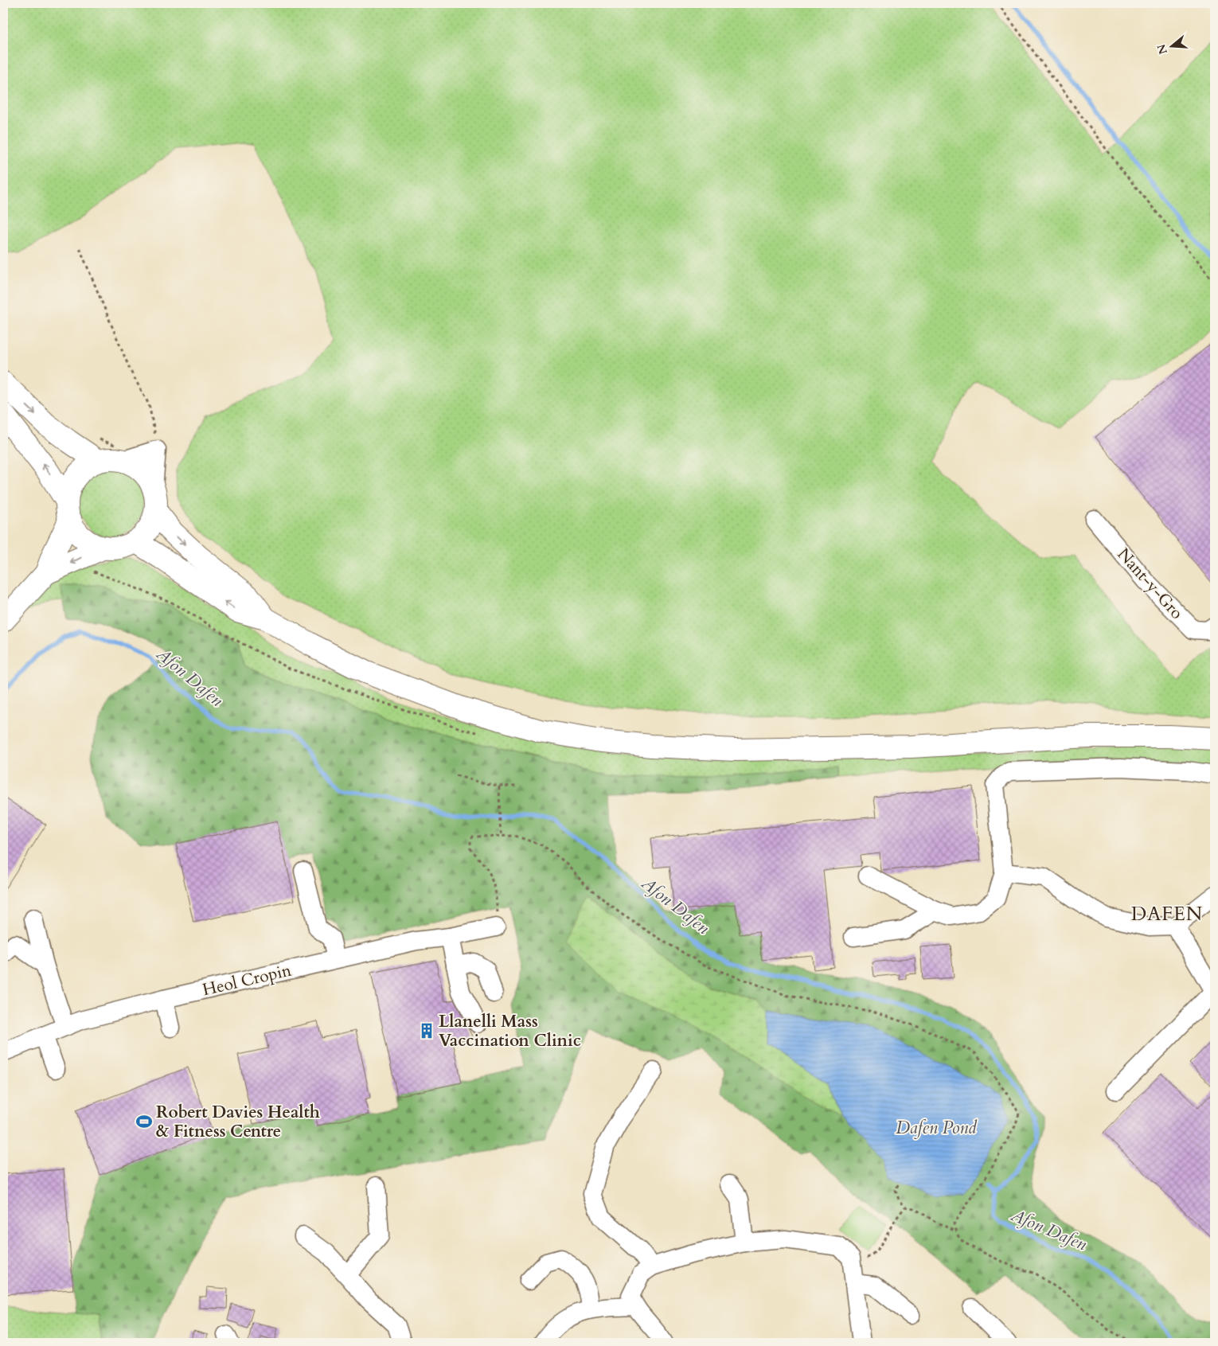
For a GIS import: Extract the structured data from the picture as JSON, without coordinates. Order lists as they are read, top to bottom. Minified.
{"streets":{"street":["Nant-y-Gro","Heol Cropin"]},"districts":["DAFEN"],"water":["Afon Dafen","Dafen Pond"],"places":{"building":["Llanelli Mass Vaccination Clinic"],"sports":["Robert Davies Health & Fitness Centre"]},"north":"left"}
